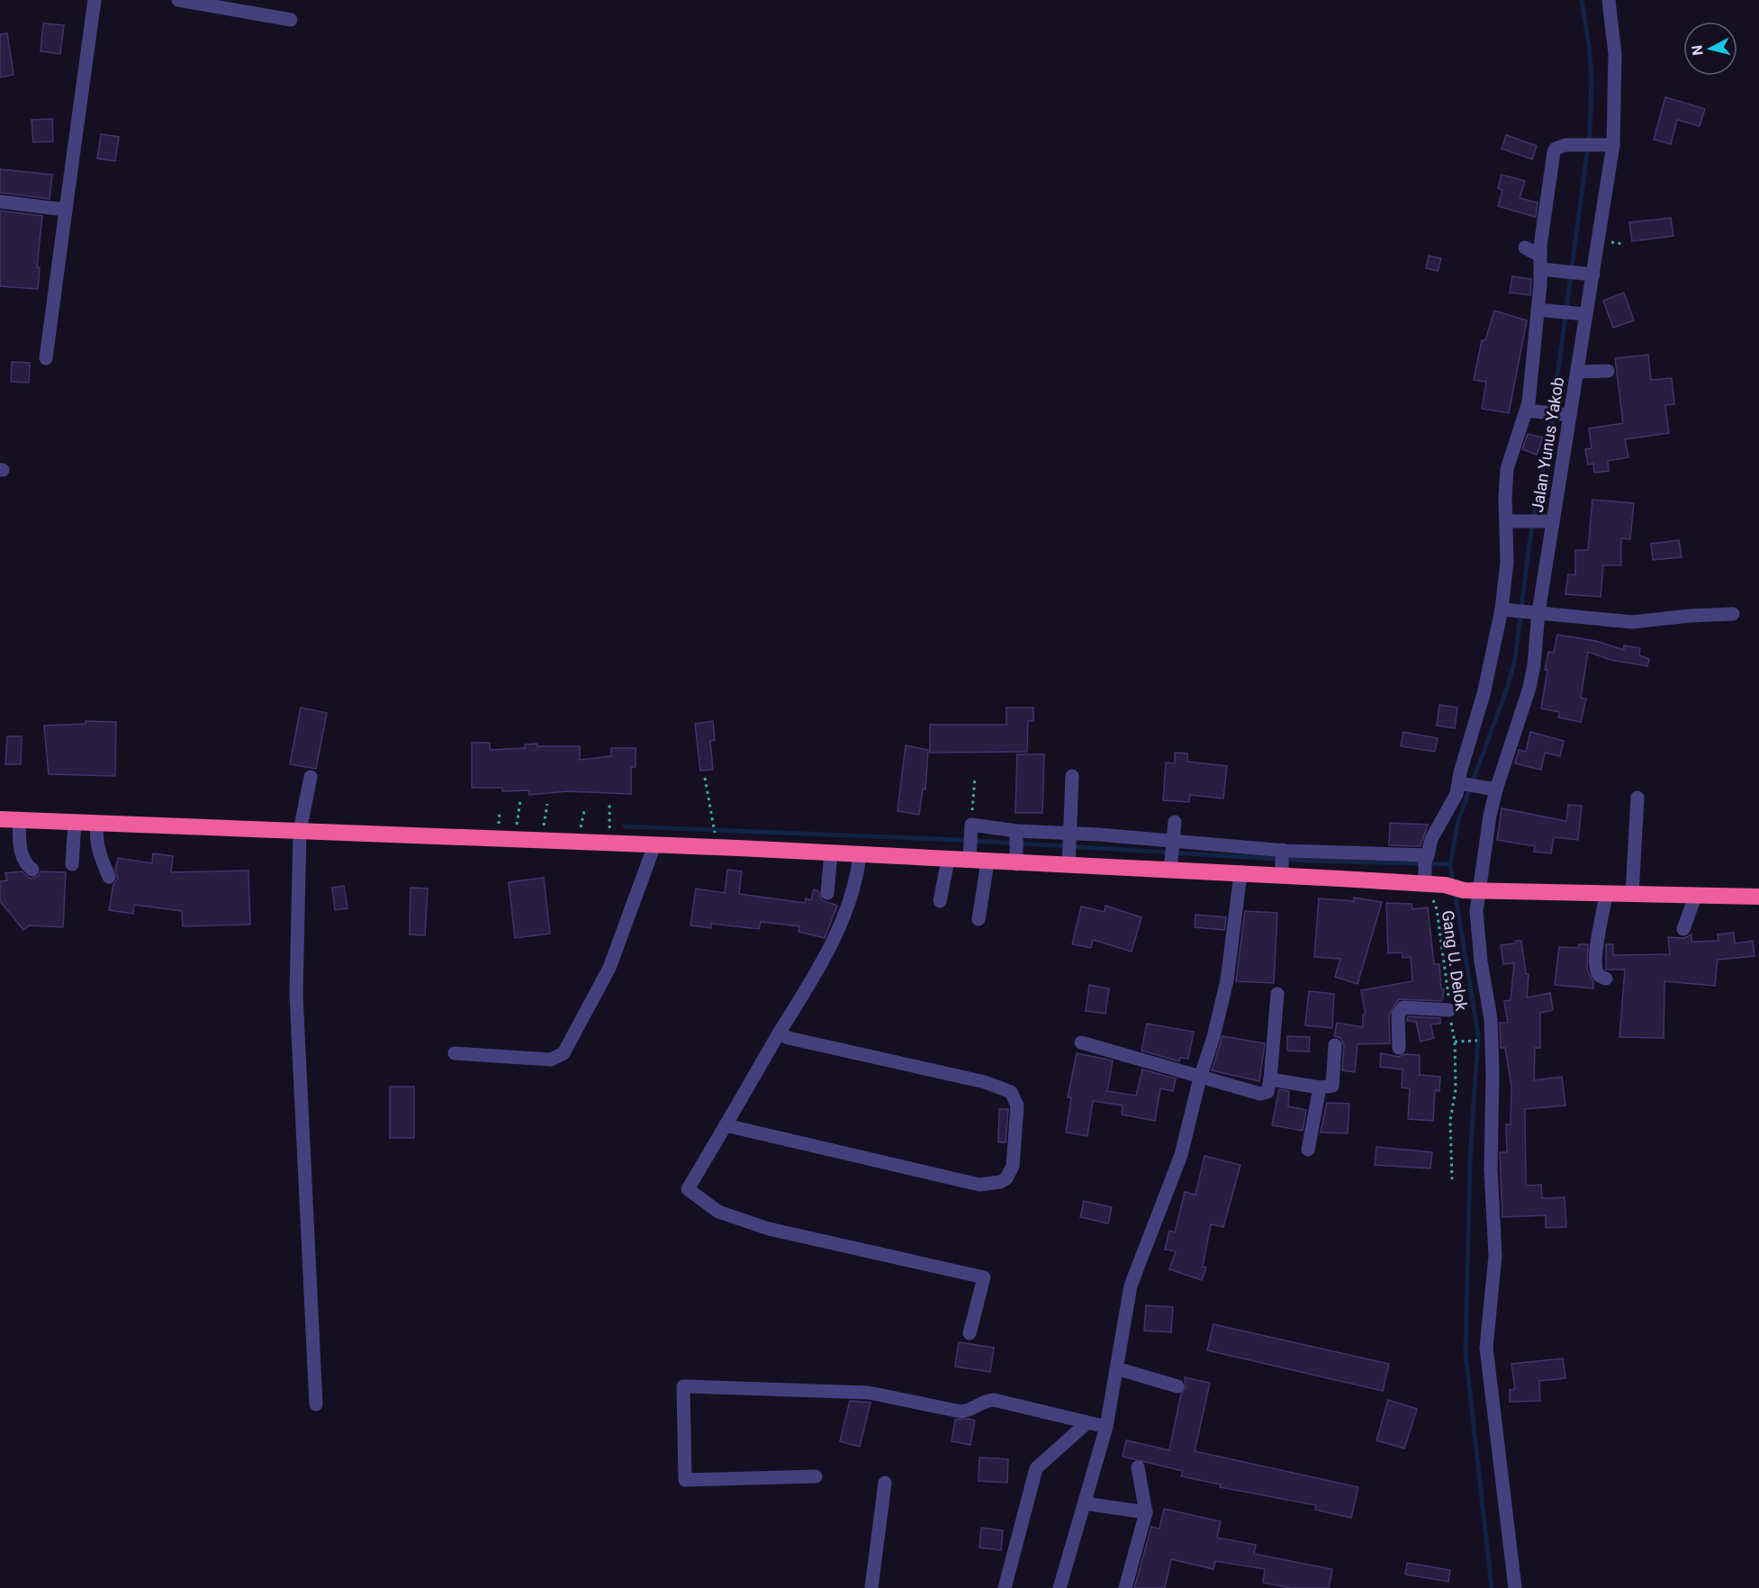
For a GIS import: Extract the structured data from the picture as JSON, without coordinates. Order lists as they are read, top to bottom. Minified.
{"streets":{"street":["Jalan Yunus Yakob"],"path":["Gang U. Delok"]},"north":"left"}
